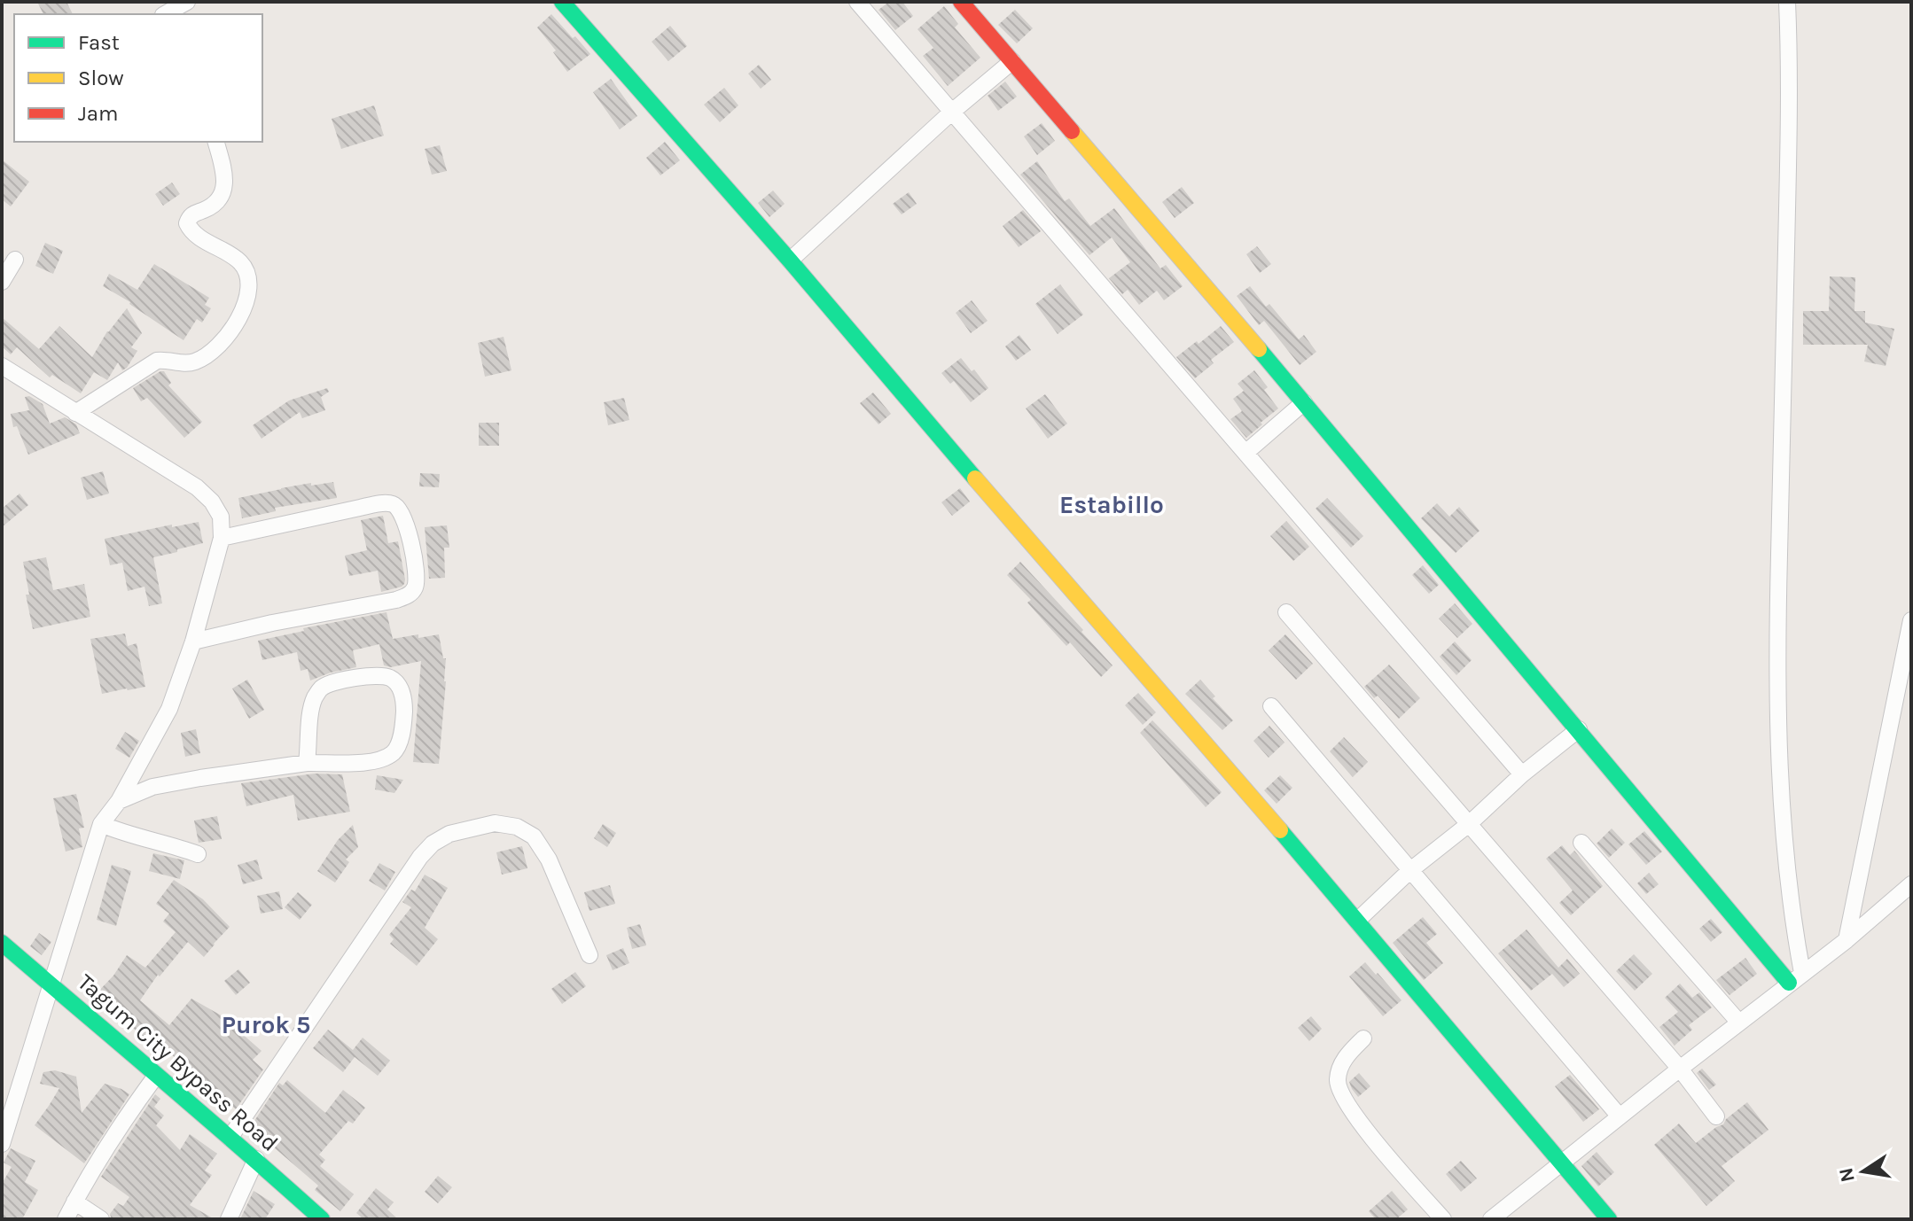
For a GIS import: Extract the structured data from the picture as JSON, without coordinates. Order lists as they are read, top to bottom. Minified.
{"streets":{"street":["Tagum City Bypass Road"]},"districts":["Estabillo","Purok 5"],"legend":["Fast","Slow","Jam"],"north":"left"}
